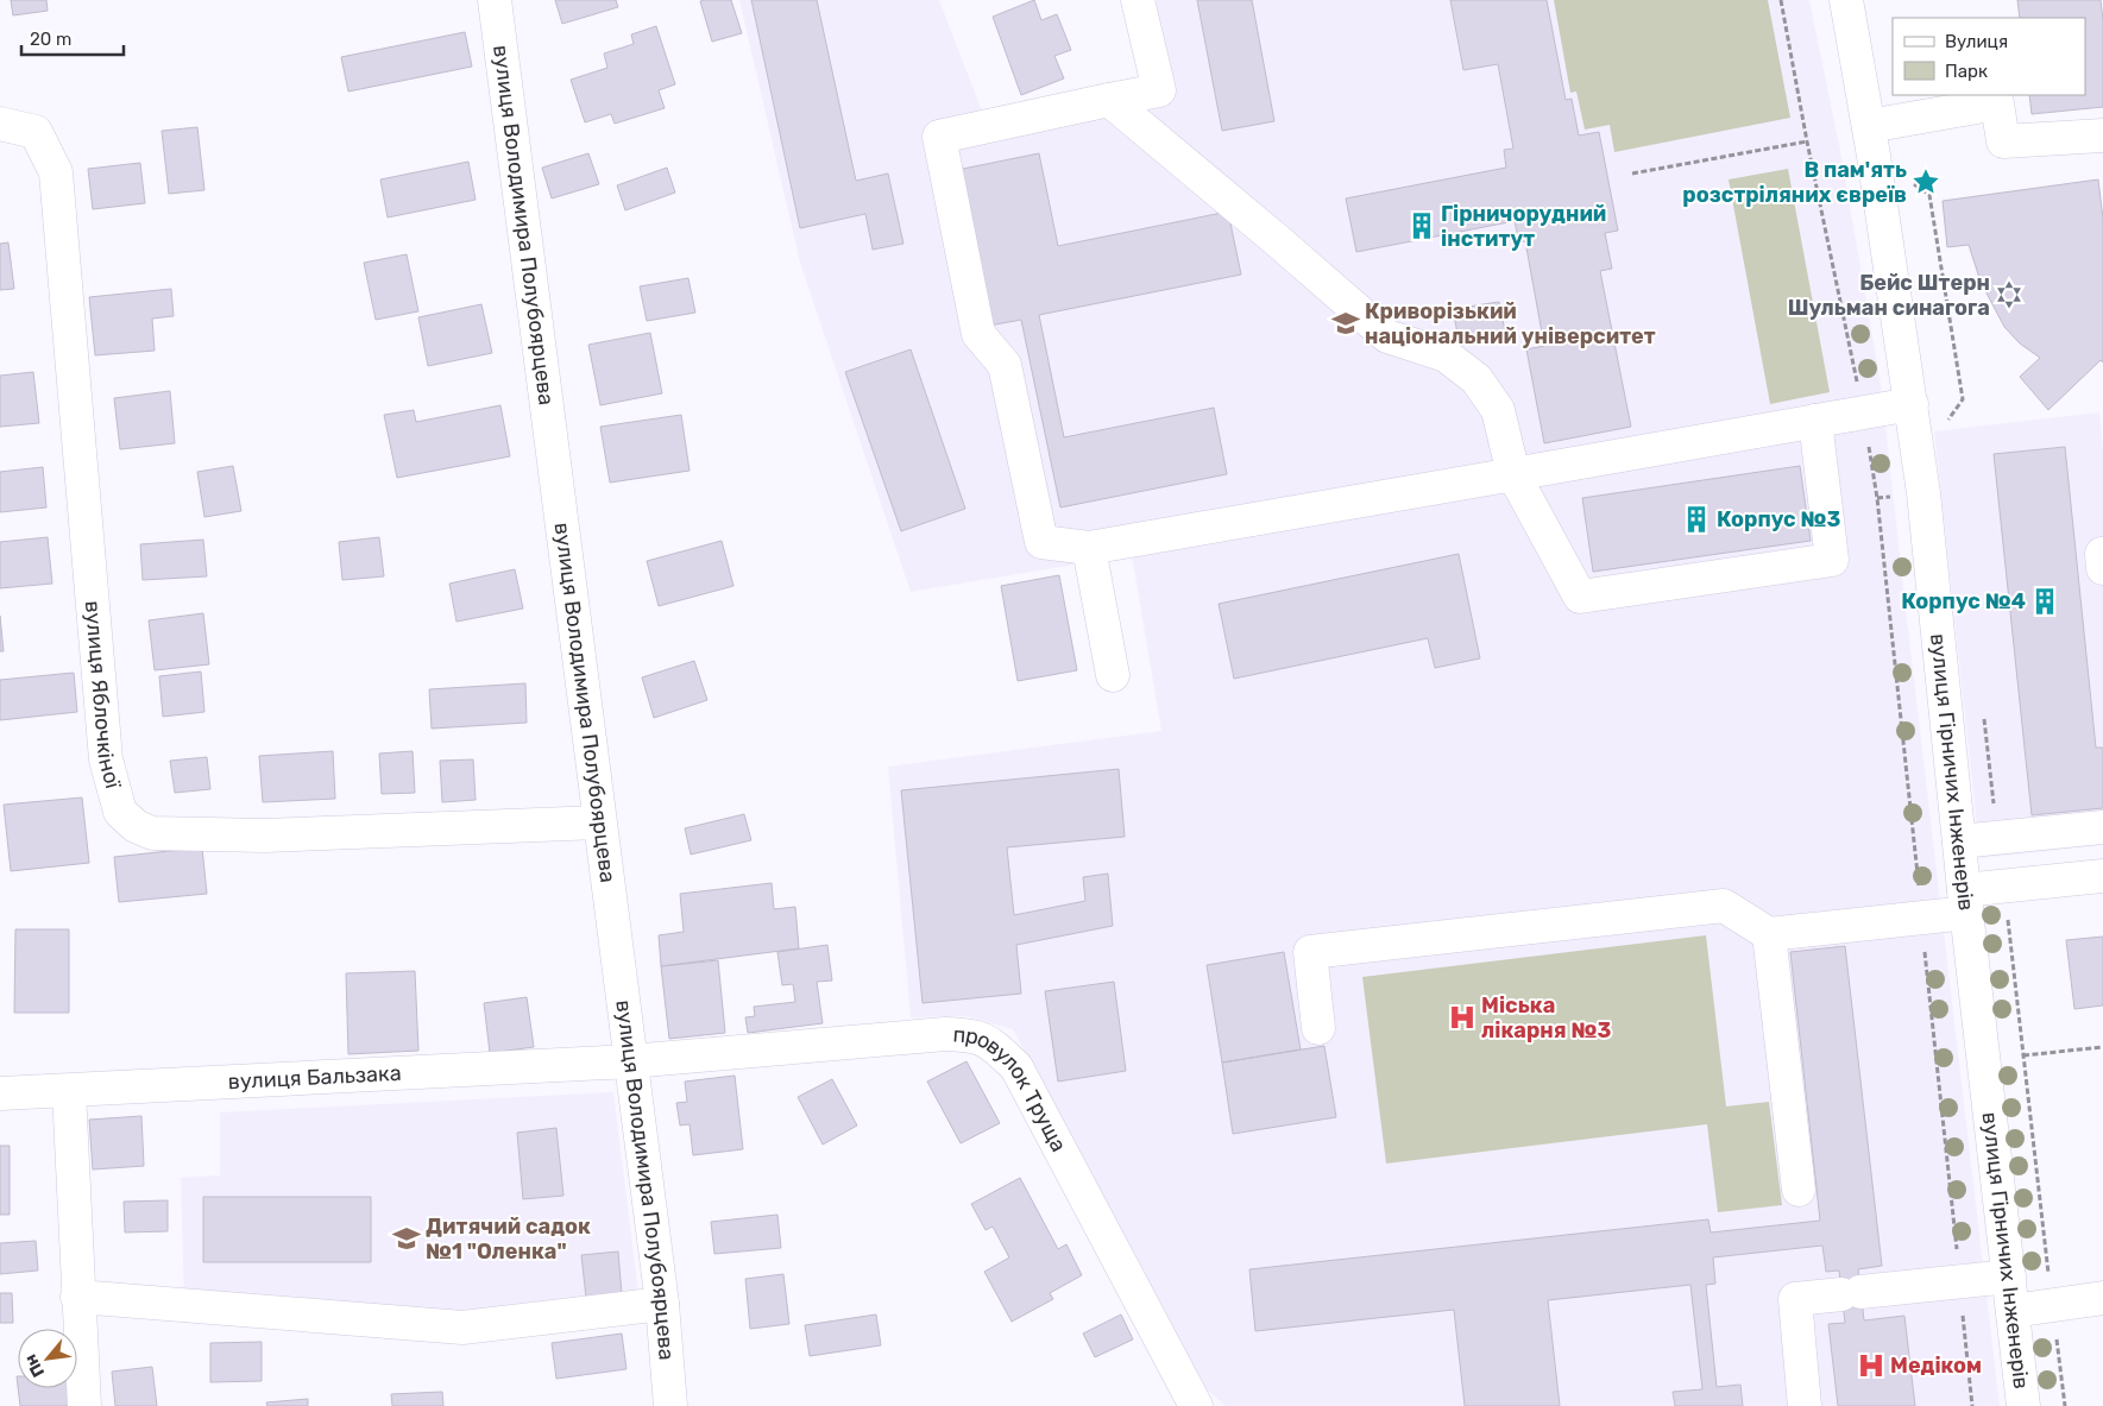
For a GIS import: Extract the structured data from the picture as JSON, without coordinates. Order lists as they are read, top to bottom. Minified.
{"streets":{"street":["вулиця Володимира Полубоярцева","вулиця Яблочкіної","вулиця Гірничих Інженерів","вулиця Бальзака","провулок Труща"]},"crossings":[["вулиця Володимира Полубоярцева","вулиця Яблочкіної"],["вулиця Володимира Полубоярцева","вулиця Бальзака"],["вулиця Володимира Полубоярцева","провулок Труща"],["вулиця Бальзака","провулок Труща"]],"places":{"place":["В пам'ять розстріляних євреїв"],"building":["Гірничорудний інститут","Корпус №3","Корпус №4"],"synagogue":["Бейс Штерн Шульман синагога"],"school or university":["Криворізький національний університет","Дитячий садок №1 \"Оленка\""],"hospital":["Міська лікарня №3","Медіком"]},"legend":["Вулиця","Парк"],"scale_bar":"20 m","north":"bottom left"}
